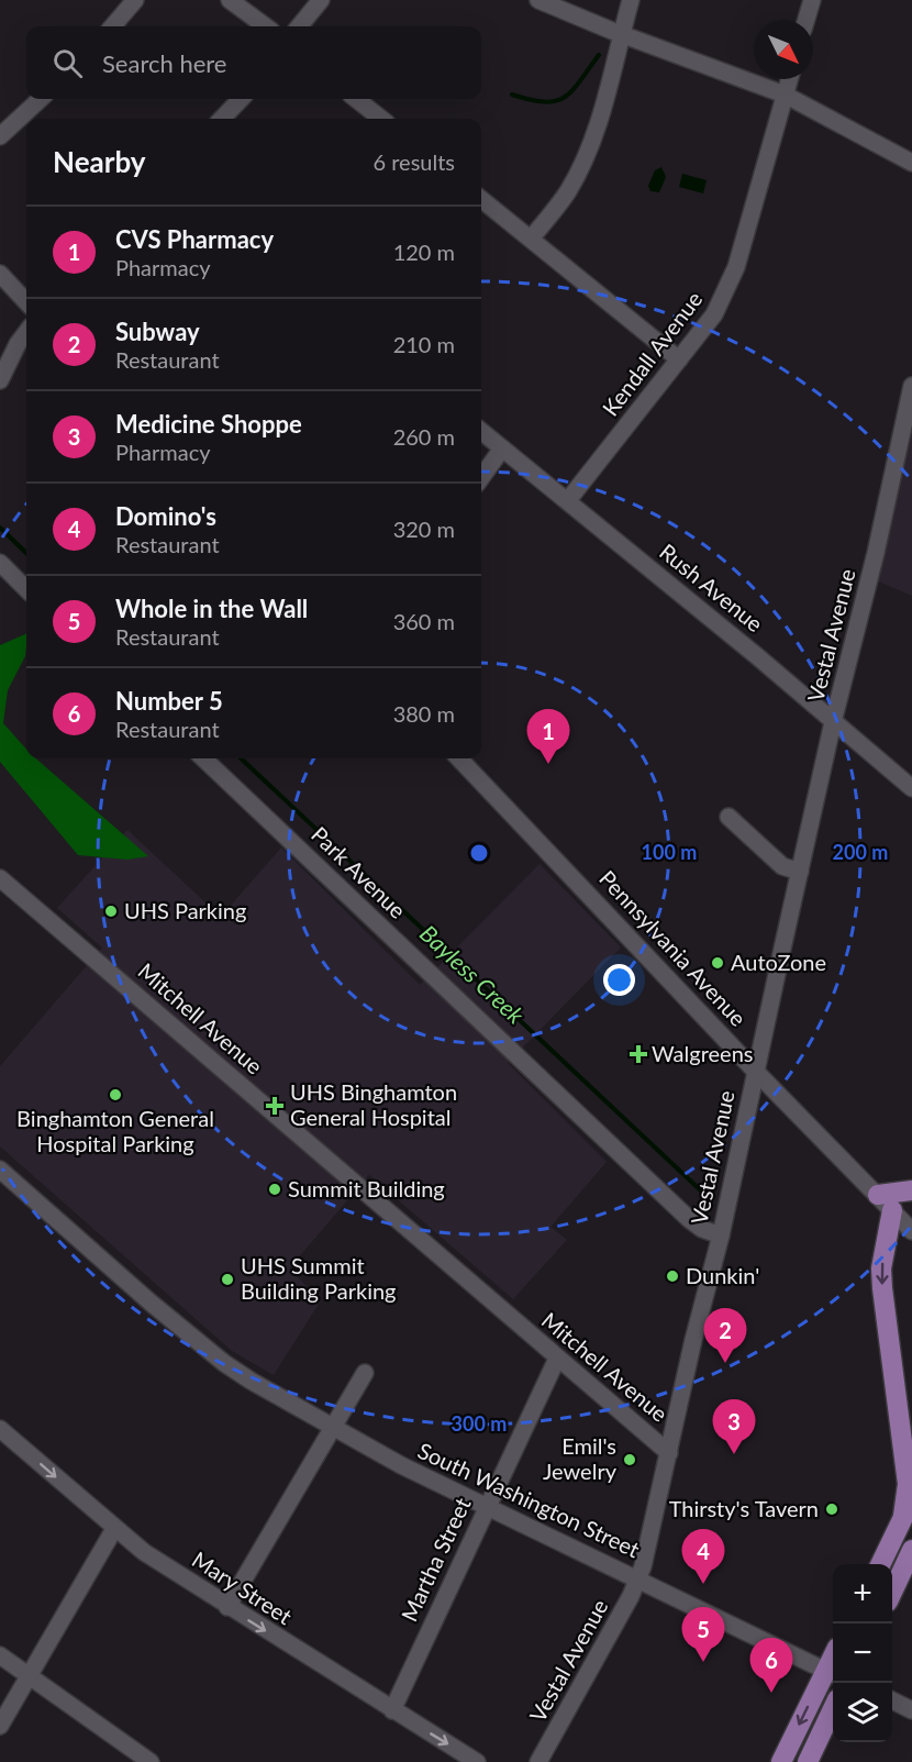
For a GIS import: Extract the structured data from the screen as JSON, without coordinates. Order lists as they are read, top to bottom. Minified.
{"streets":{"street":["Kendall Avenue","Rush Avenue","Vestal Avenue","Park Avenue","Pennsylvania Avenue","Mitchell Avenue","South Washington Street","Martha Street","Mary Street"]},"crossings":[["Kendall Avenue","Rush Avenue"],["Rush Avenue","Vestal Avenue"],["Vestal Avenue","Park Avenue"],["Vestal Avenue","Pennsylvania Avenue"],["Vestal Avenue","Mitchell Avenue"],["Vestal Avenue","South Washington Street"],["Mitchell Avenue","Martha Street"],["South Washington Street","Martha Street"],["Martha Street","Mary Street"]],"one_way":["Mary Street"],"water":["Bayless Creek"],"places":{"other":["UHS Parking","AutoZone","Binghamton General Hospital Parking","Summit Building","Dunkin'","UHS Summit Building Parking","Emil's Jewelry","Thirsty's Tavern"],"health":["Walgreens","UHS Binghamton General Hospital"]},"north":"bottom right","page":{"search":"Search here","heading":["Nearby","6 results"],"list":[{"mark":"1","name":"CVS Pharmacy","note":"Pharmacy","value":"120 m"},{"mark":"2","name":"Subway","note":"Restaurant","value":"210 m"},{"mark":"3","name":"Medicine Shoppe","note":"Pharmacy","value":"260 m"},{"mark":"4","name":"Domino's","note":"Restaurant","value":"320 m"},{"mark":"5","name":"Whole in the Wall","note":"Restaurant","value":"360 m"},{"mark":"6","name":"Number 5","note":"Restaurant","value":"380 m"}],"pins":["1","2","3","4","5","6"],"map_buttons":["+","−"]},"rings":["100 m","200 m","300 m"]}
